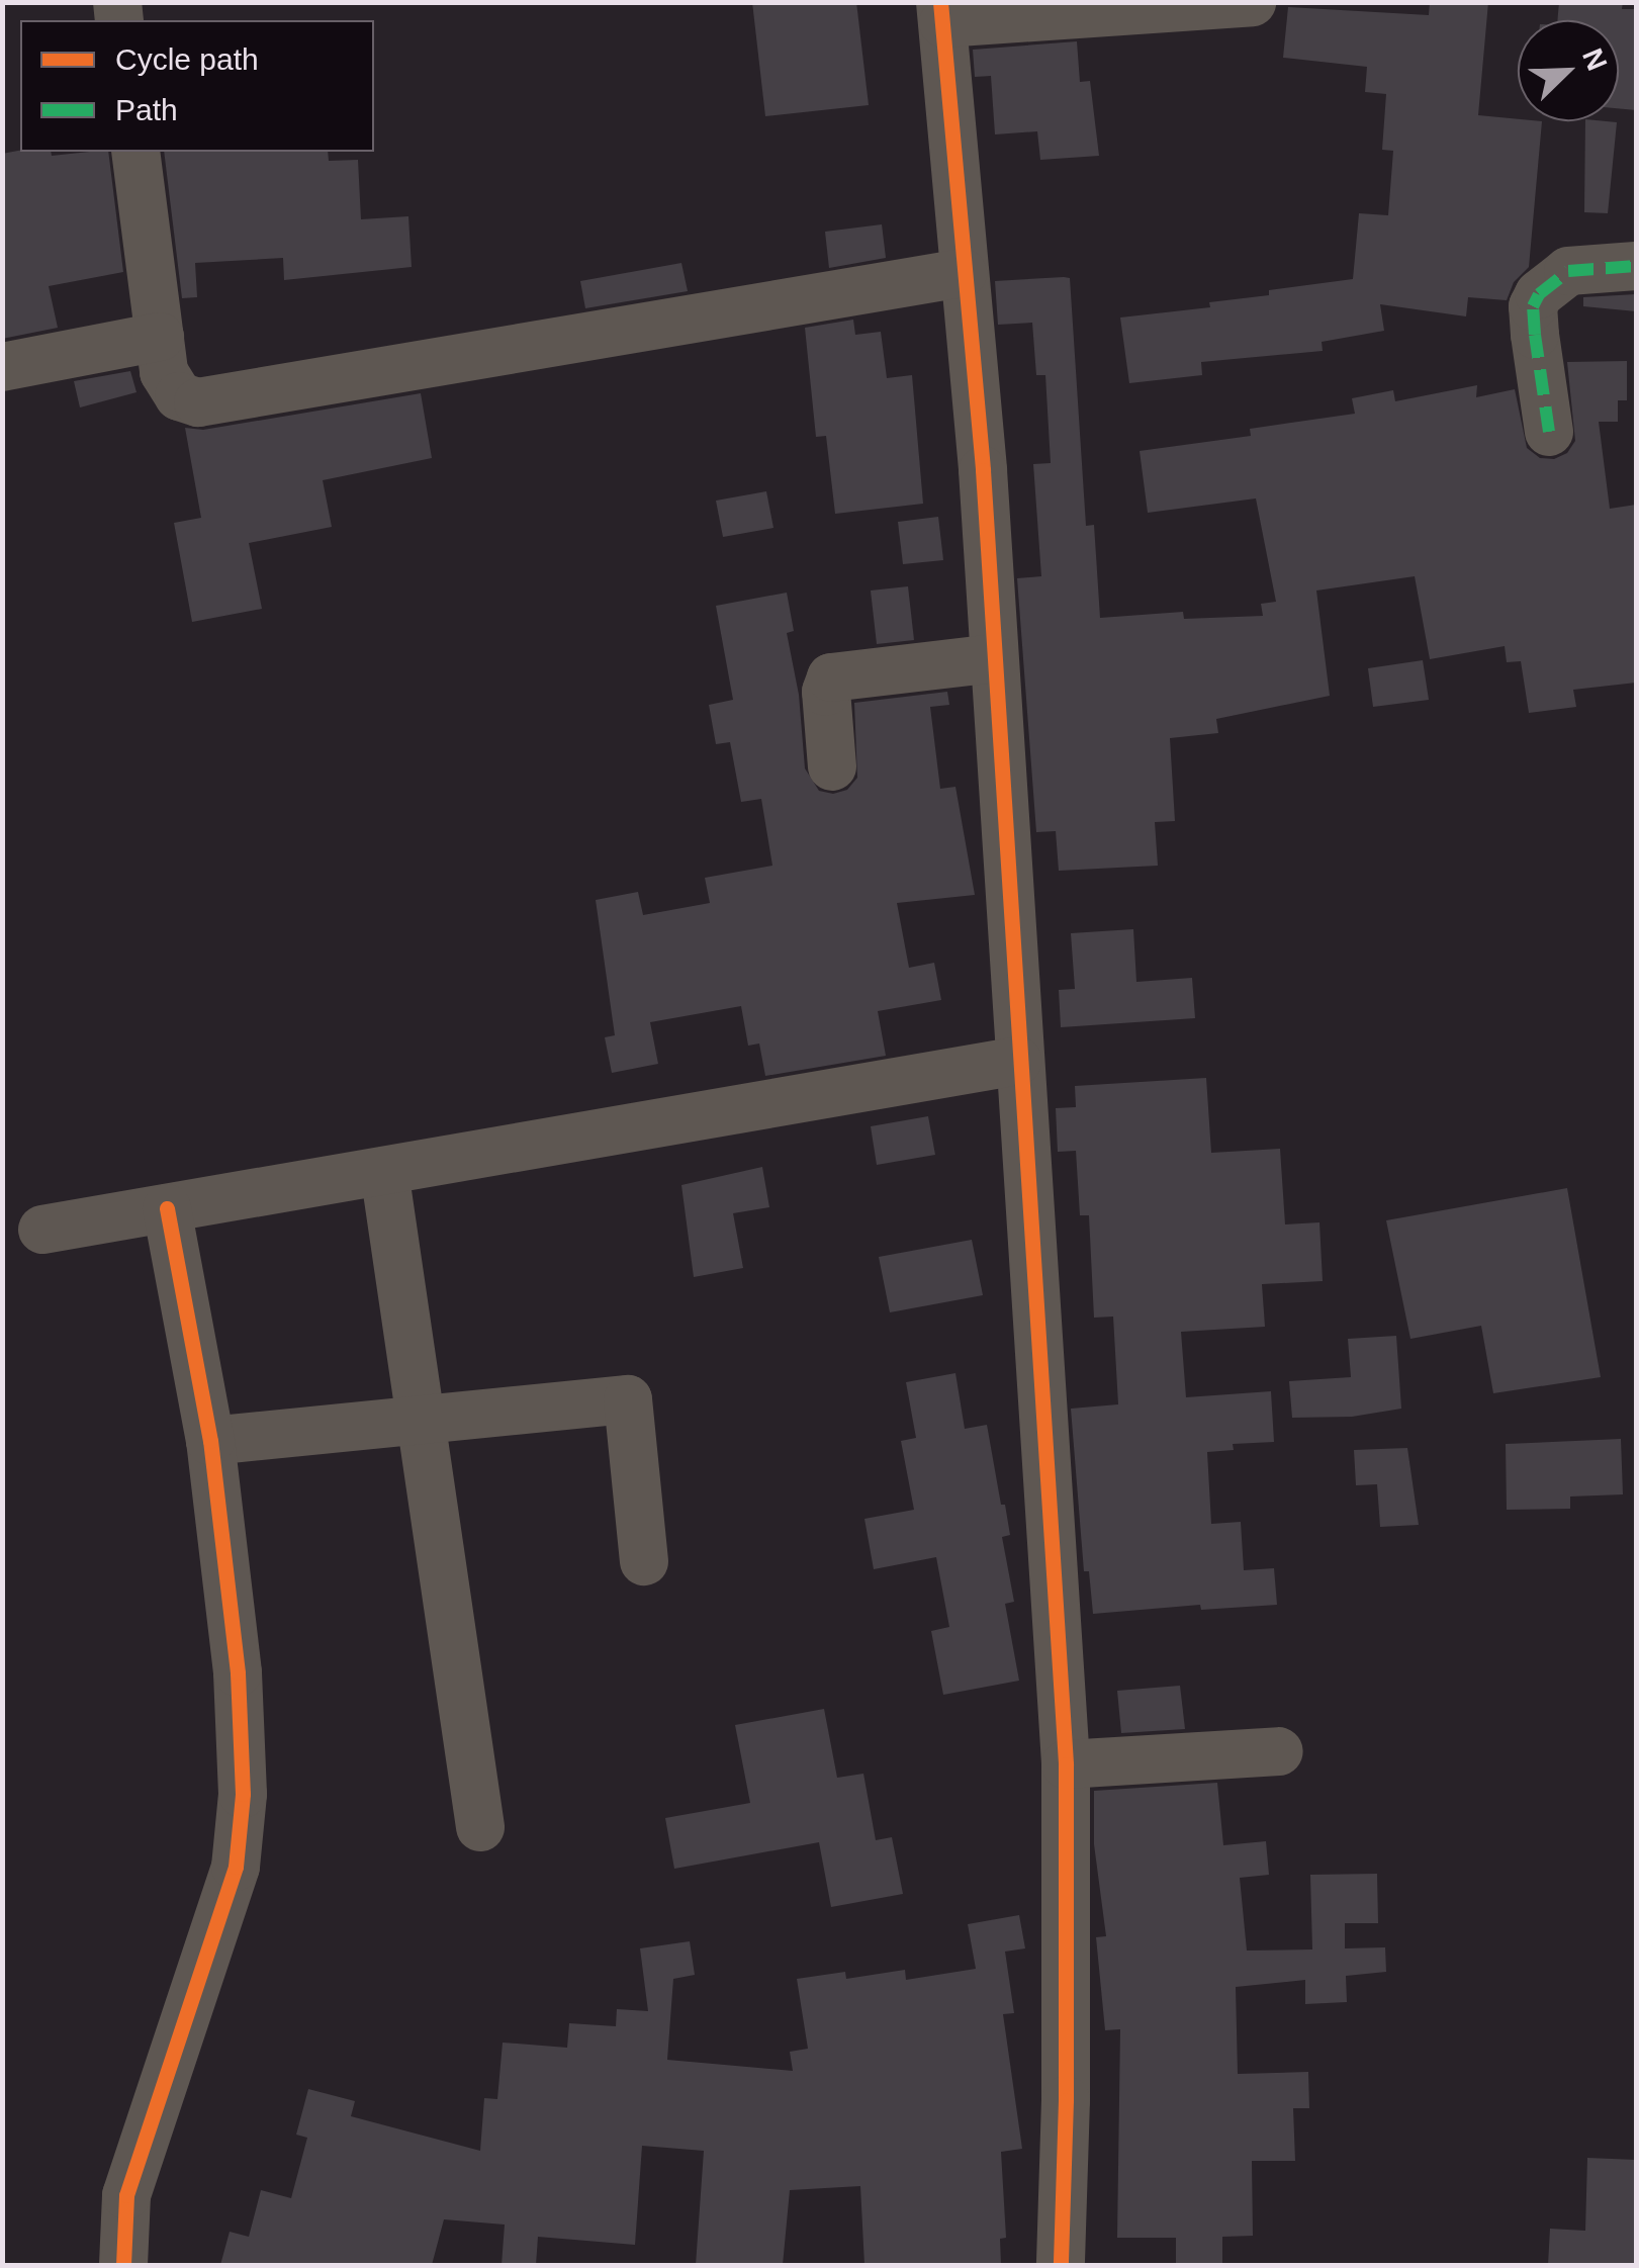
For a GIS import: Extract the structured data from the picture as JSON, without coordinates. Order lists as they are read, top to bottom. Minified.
{"legend":["Cycle path","Path"],"north":"top right"}
